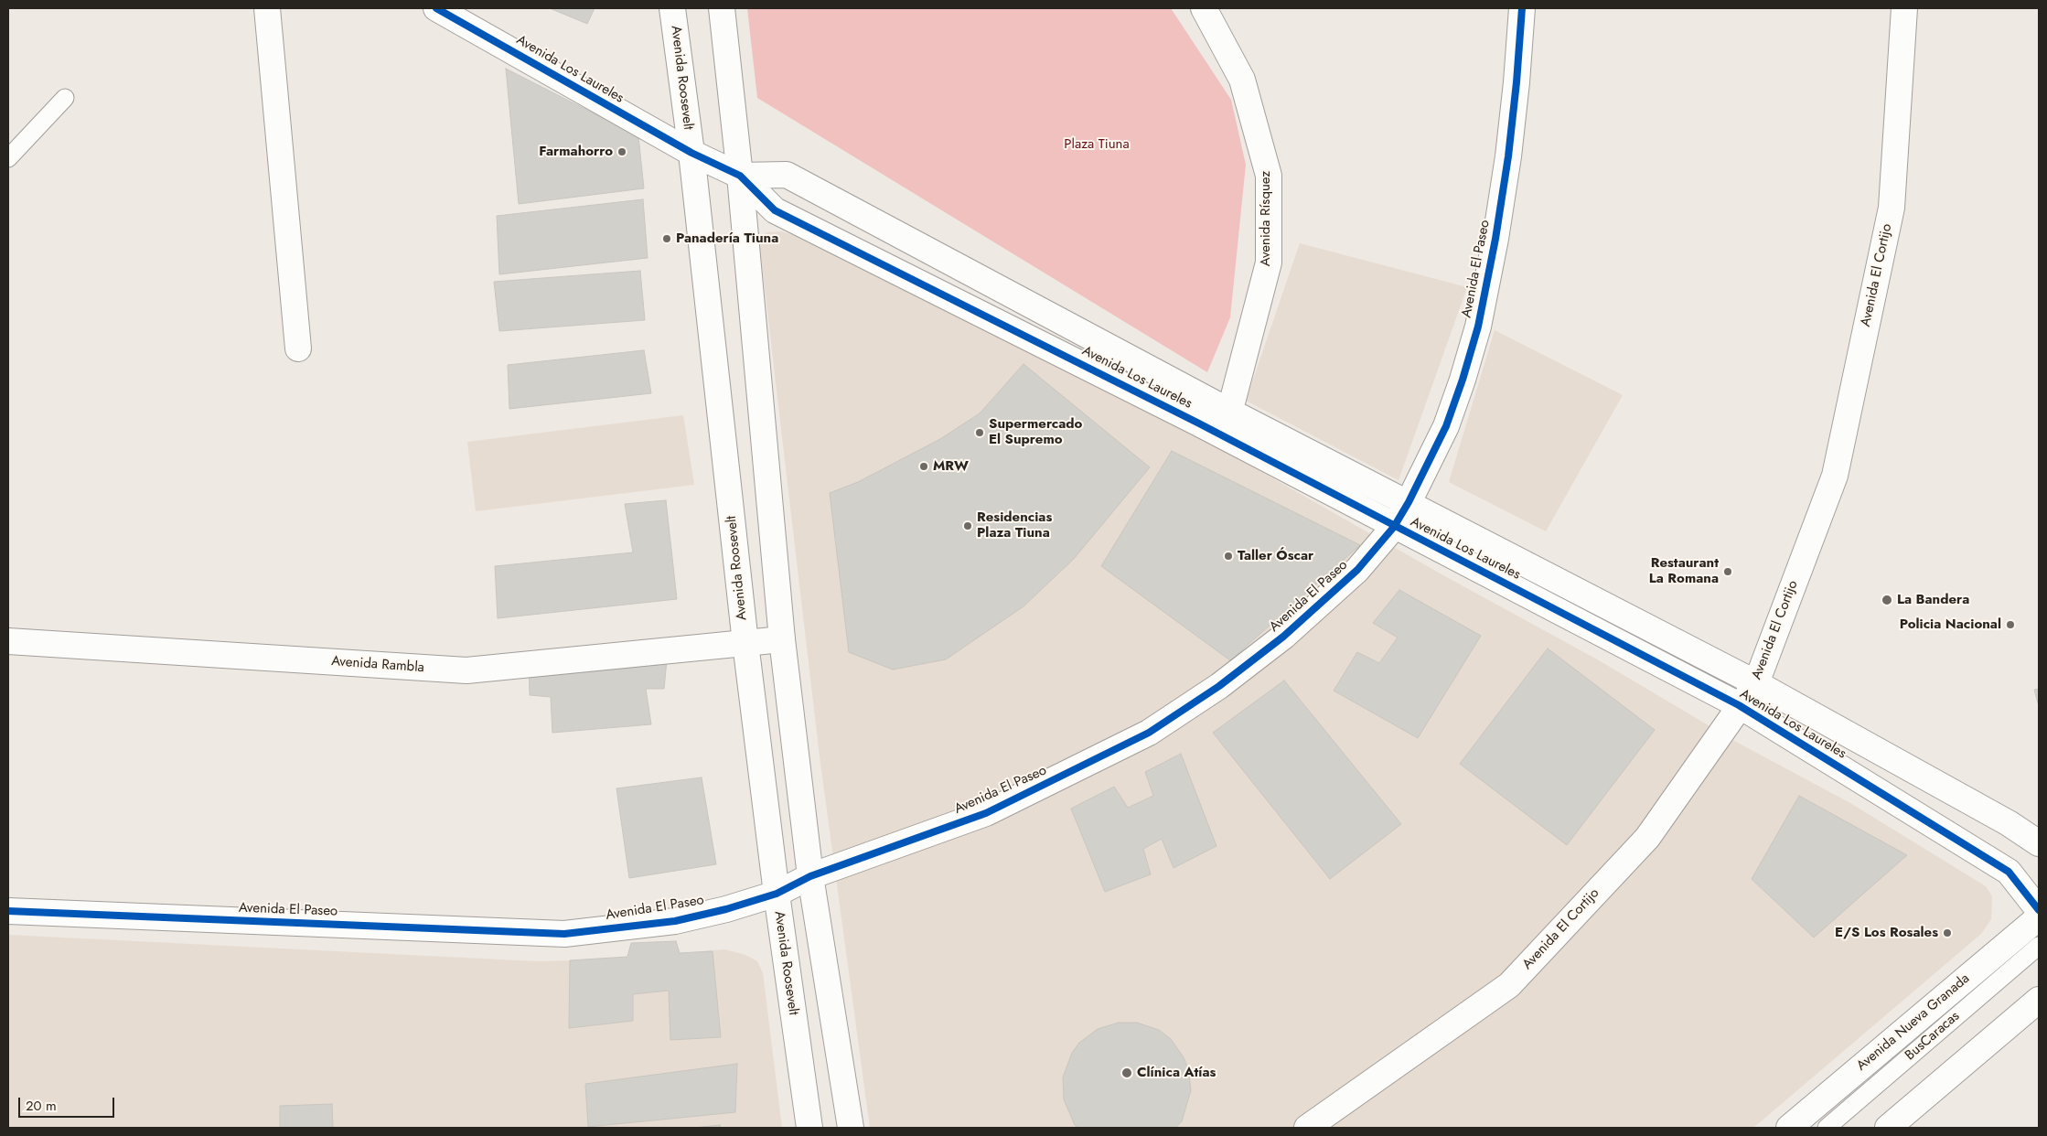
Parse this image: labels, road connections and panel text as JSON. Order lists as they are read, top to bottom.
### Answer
{
  "streets": {
    "street": [
      "Avenida Los Laureles",
      "Avenida Roosevelt",
      "Avenida Rísquez",
      "Avenida El Paseo",
      "Avenida El Cortijo",
      "Avenida Rambla",
      "Avenida Nueva Granada"
    ],
    "lane": ["BusCaracas"]
  },
  "crossings": [
    ["Avenida Los Laureles", "Avenida Roosevelt"],
    ["Avenida Los Laureles", "Avenida Rísquez"],
    ["Avenida Los Laureles", "Avenida El Paseo"],
    ["Avenida Los Laureles", "Avenida El Cortijo"],
    ["Avenida Roosevelt", "Avenida El Paseo"],
    ["Avenida Roosevelt", "Avenida Rambla"]
  ],
  "parks": ["Plaza Tiuna"],
  "places": [
    "Farmahorro",
    "Panadería Tiuna",
    "Supermercado El Supremo",
    "MRW",
    "Residencias Plaza Tiuna",
    "Taller Óscar",
    "Restaurant La Romana",
    "La Bandera",
    "Policia Nacional",
    "E/S Los Rosales",
    "Clínica Atías"
  ],
  "scale_bar": "20 m"
}
